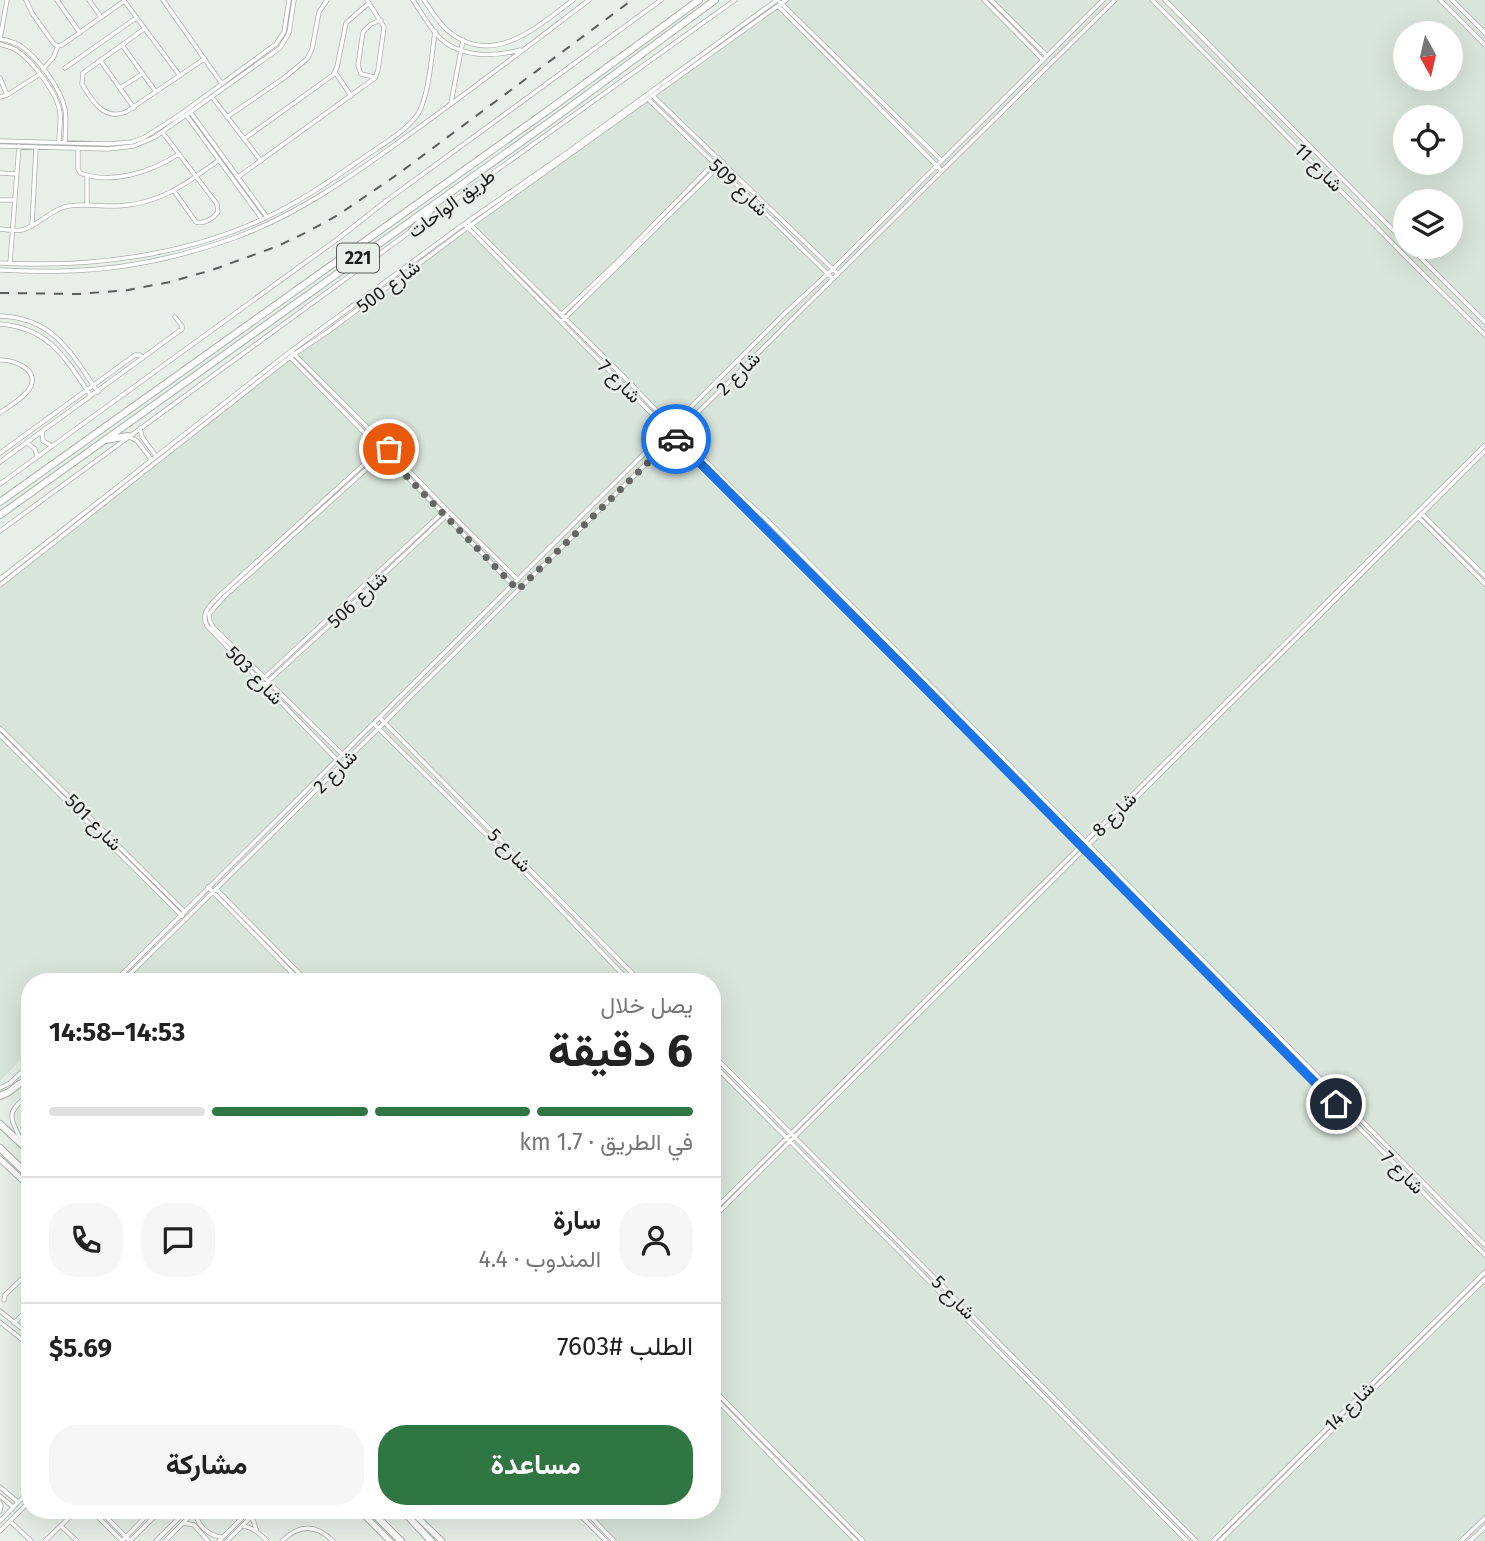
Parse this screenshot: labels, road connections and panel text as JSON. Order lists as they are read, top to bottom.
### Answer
{
  "streets": {
    "highway": ["طريق الواحات", "221"],
    "street": [
      "شارع 11",
      "شارع 509",
      "شارع 500",
      "شارع 2",
      "شارع 7",
      "شارع 506",
      "شارع 503",
      "شارع 8",
      "شارع 501",
      "شارع 5",
      "شارع 14"
    ]
  },
  "crossings": [
    ["شارع 509", "شارع 500"],
    ["شارع 509", "شارع 2"],
    ["شارع 500", "شارع 7"],
    ["شارع 2", "شارع 7"],
    ["شارع 2", "شارع 503"],
    ["شارع 2", "شارع 501"],
    ["شارع 2", "شارع 5"],
    ["شارع 7", "شارع 8"],
    ["شارع 506", "شارع 503"],
    ["شارع 8", "شارع 5"]
  ],
  "north": "bottom",
  "page": {
    "heading": ["6 دقيقة", "يصل خلال", "14:53–14:58"],
    "panel": [
      "سارة",
      "المندوب · 4.4",
      "الطلب #7603",
      "$5.69"
    ],
    "bar": "في الطريق · 1.7 km",
    "buttons": ["مساعدة", "مشاركة"]
  }
}
